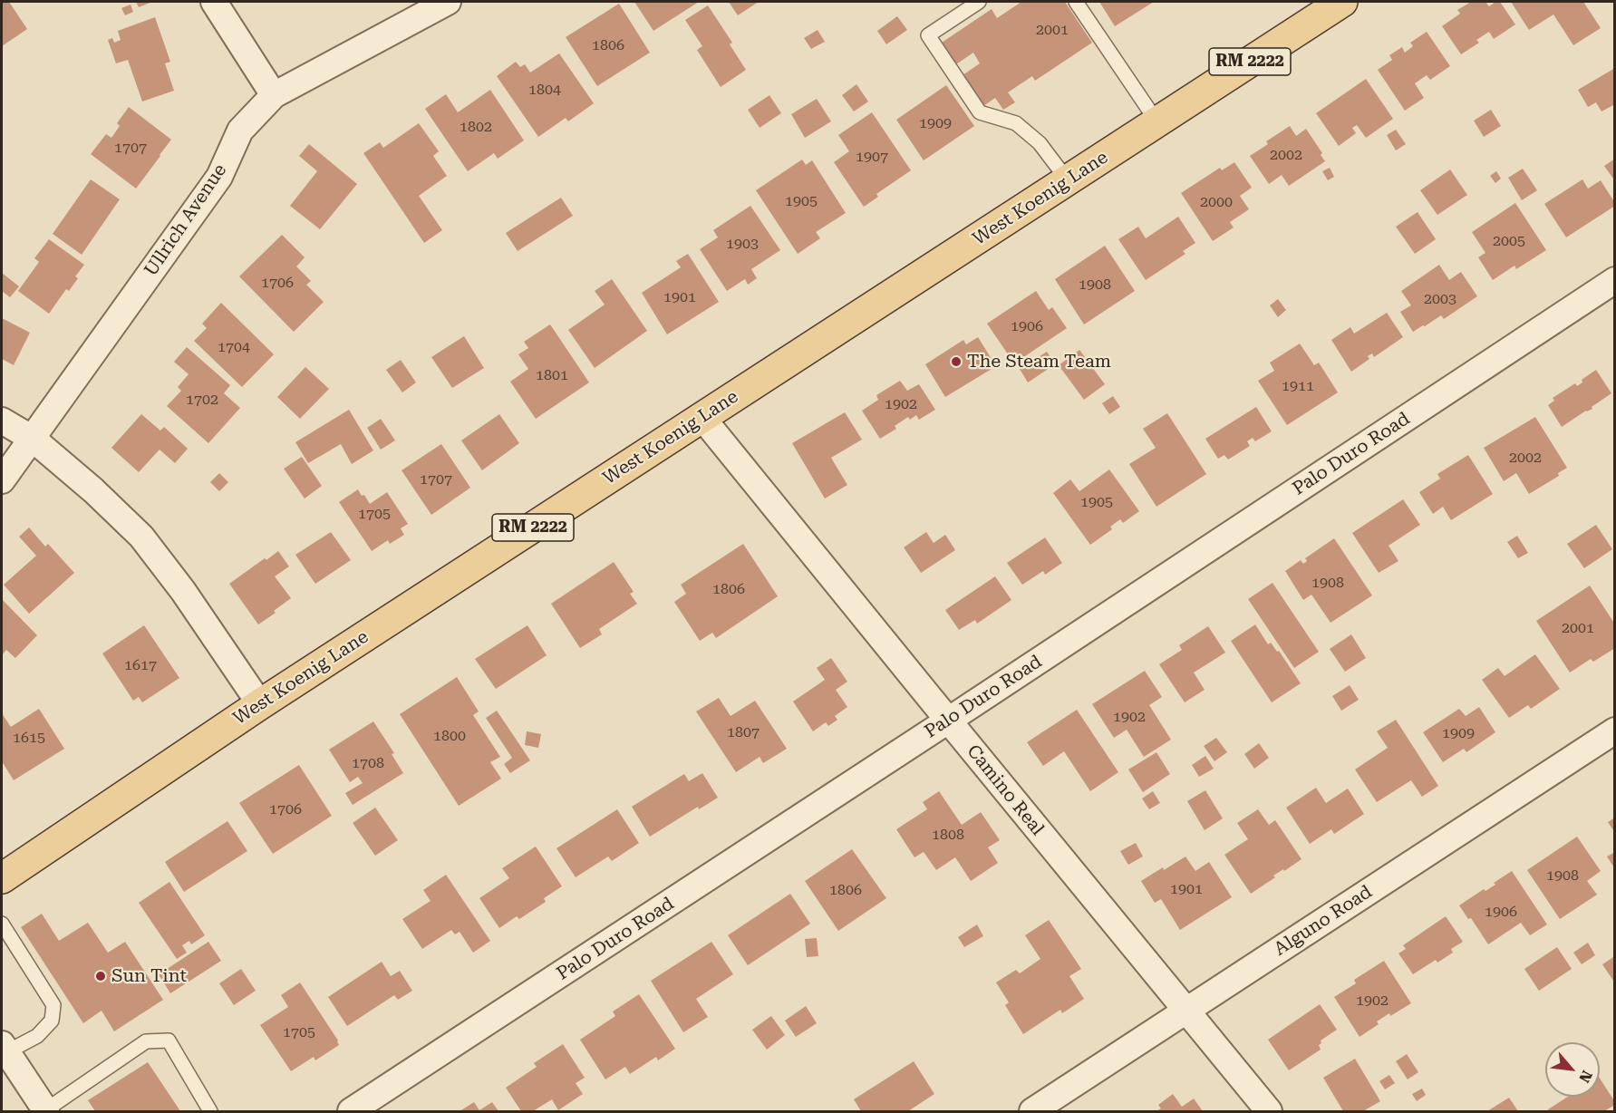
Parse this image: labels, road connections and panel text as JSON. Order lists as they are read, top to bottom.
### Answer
{
  "streets": {
    "main road": ["RM 2222", "West Koenig Lane"],
    "street": [
      "Ullrich Avenue",
      "Palo Duro Road",
      "Camino Real",
      "Alguno Road"
    ]
  },
  "crossings": [
    ["West Koenig Lane", "Camino Real"],
    ["Palo Duro Road", "Camino Real"],
    ["Camino Real", "Alguno Road"]
  ],
  "places": ["The Steam Team", "Sun Tint"],
  "house_numbers": [
    "2001",
    "1806",
    "1804",
    "1909",
    "1802",
    "1707",
    "2002",
    "1907",
    "1905",
    "2000",
    "2005",
    "1903",
    "1706",
    "1908",
    "1901",
    "2003",
    "1906",
    "1704",
    "1801",
    "1911",
    "1702",
    "1902",
    "2002",
    "1707",
    "1905",
    "1705",
    "1908",
    "1806",
    "2001",
    "1617",
    "1902",
    "1807",
    "1909",
    "1800",
    "1615",
    "1708",
    "1706",
    "1808",
    "1908",
    "1901",
    "1806",
    "1906",
    "1902",
    "1705"
  ],
  "north": "bottom right"
}
